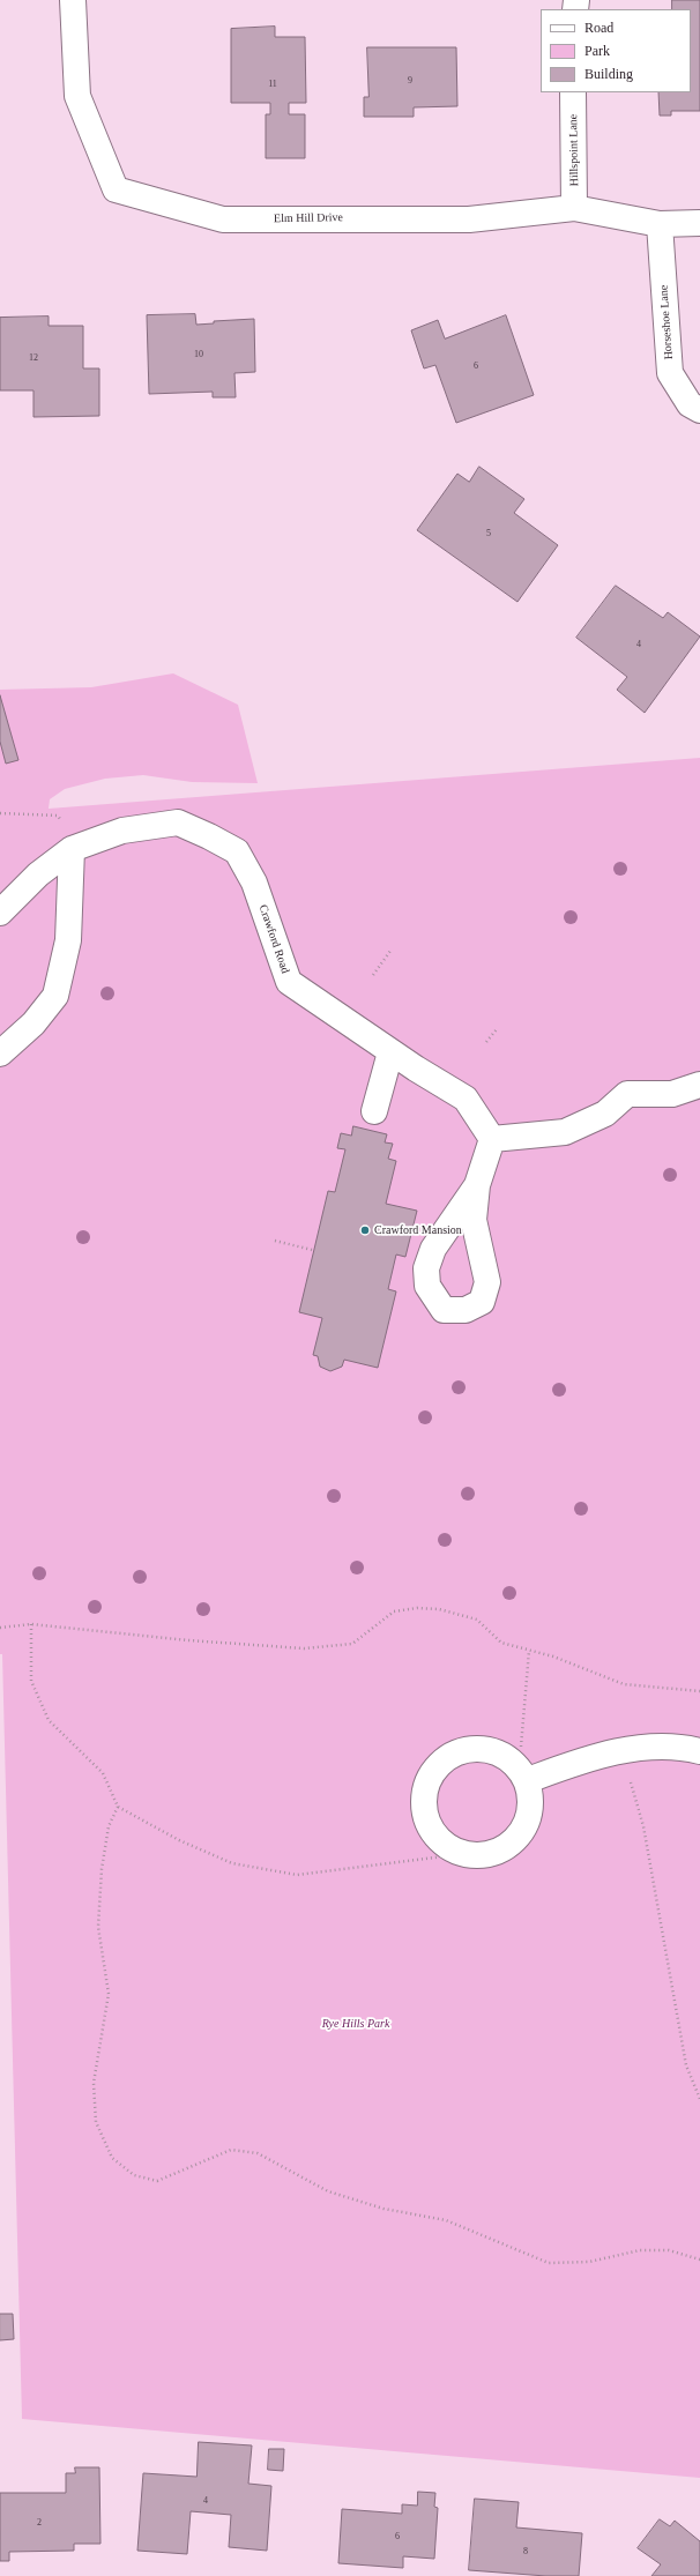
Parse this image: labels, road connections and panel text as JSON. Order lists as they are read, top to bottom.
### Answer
{
  "streets": {
    "street": [
      "Hillspoint Lane",
      "Elm Hill Drive",
      "Horseshoe Lane",
      "Crawford Road"
    ]
  },
  "crossings": [
    ["Hillspoint Lane", "Elm Hill Drive"],
    ["Elm Hill Drive", "Horseshoe Lane"]
  ],
  "parks": ["Rye Hills Park"],
  "places": ["Crawford Mansion"],
  "house_numbers": [
    "9",
    "11",
    "10",
    "12",
    "6",
    "5",
    "4",
    "4",
    "2",
    "6",
    "8"
  ],
  "legend": ["Road", "Park", "Building"]
}
